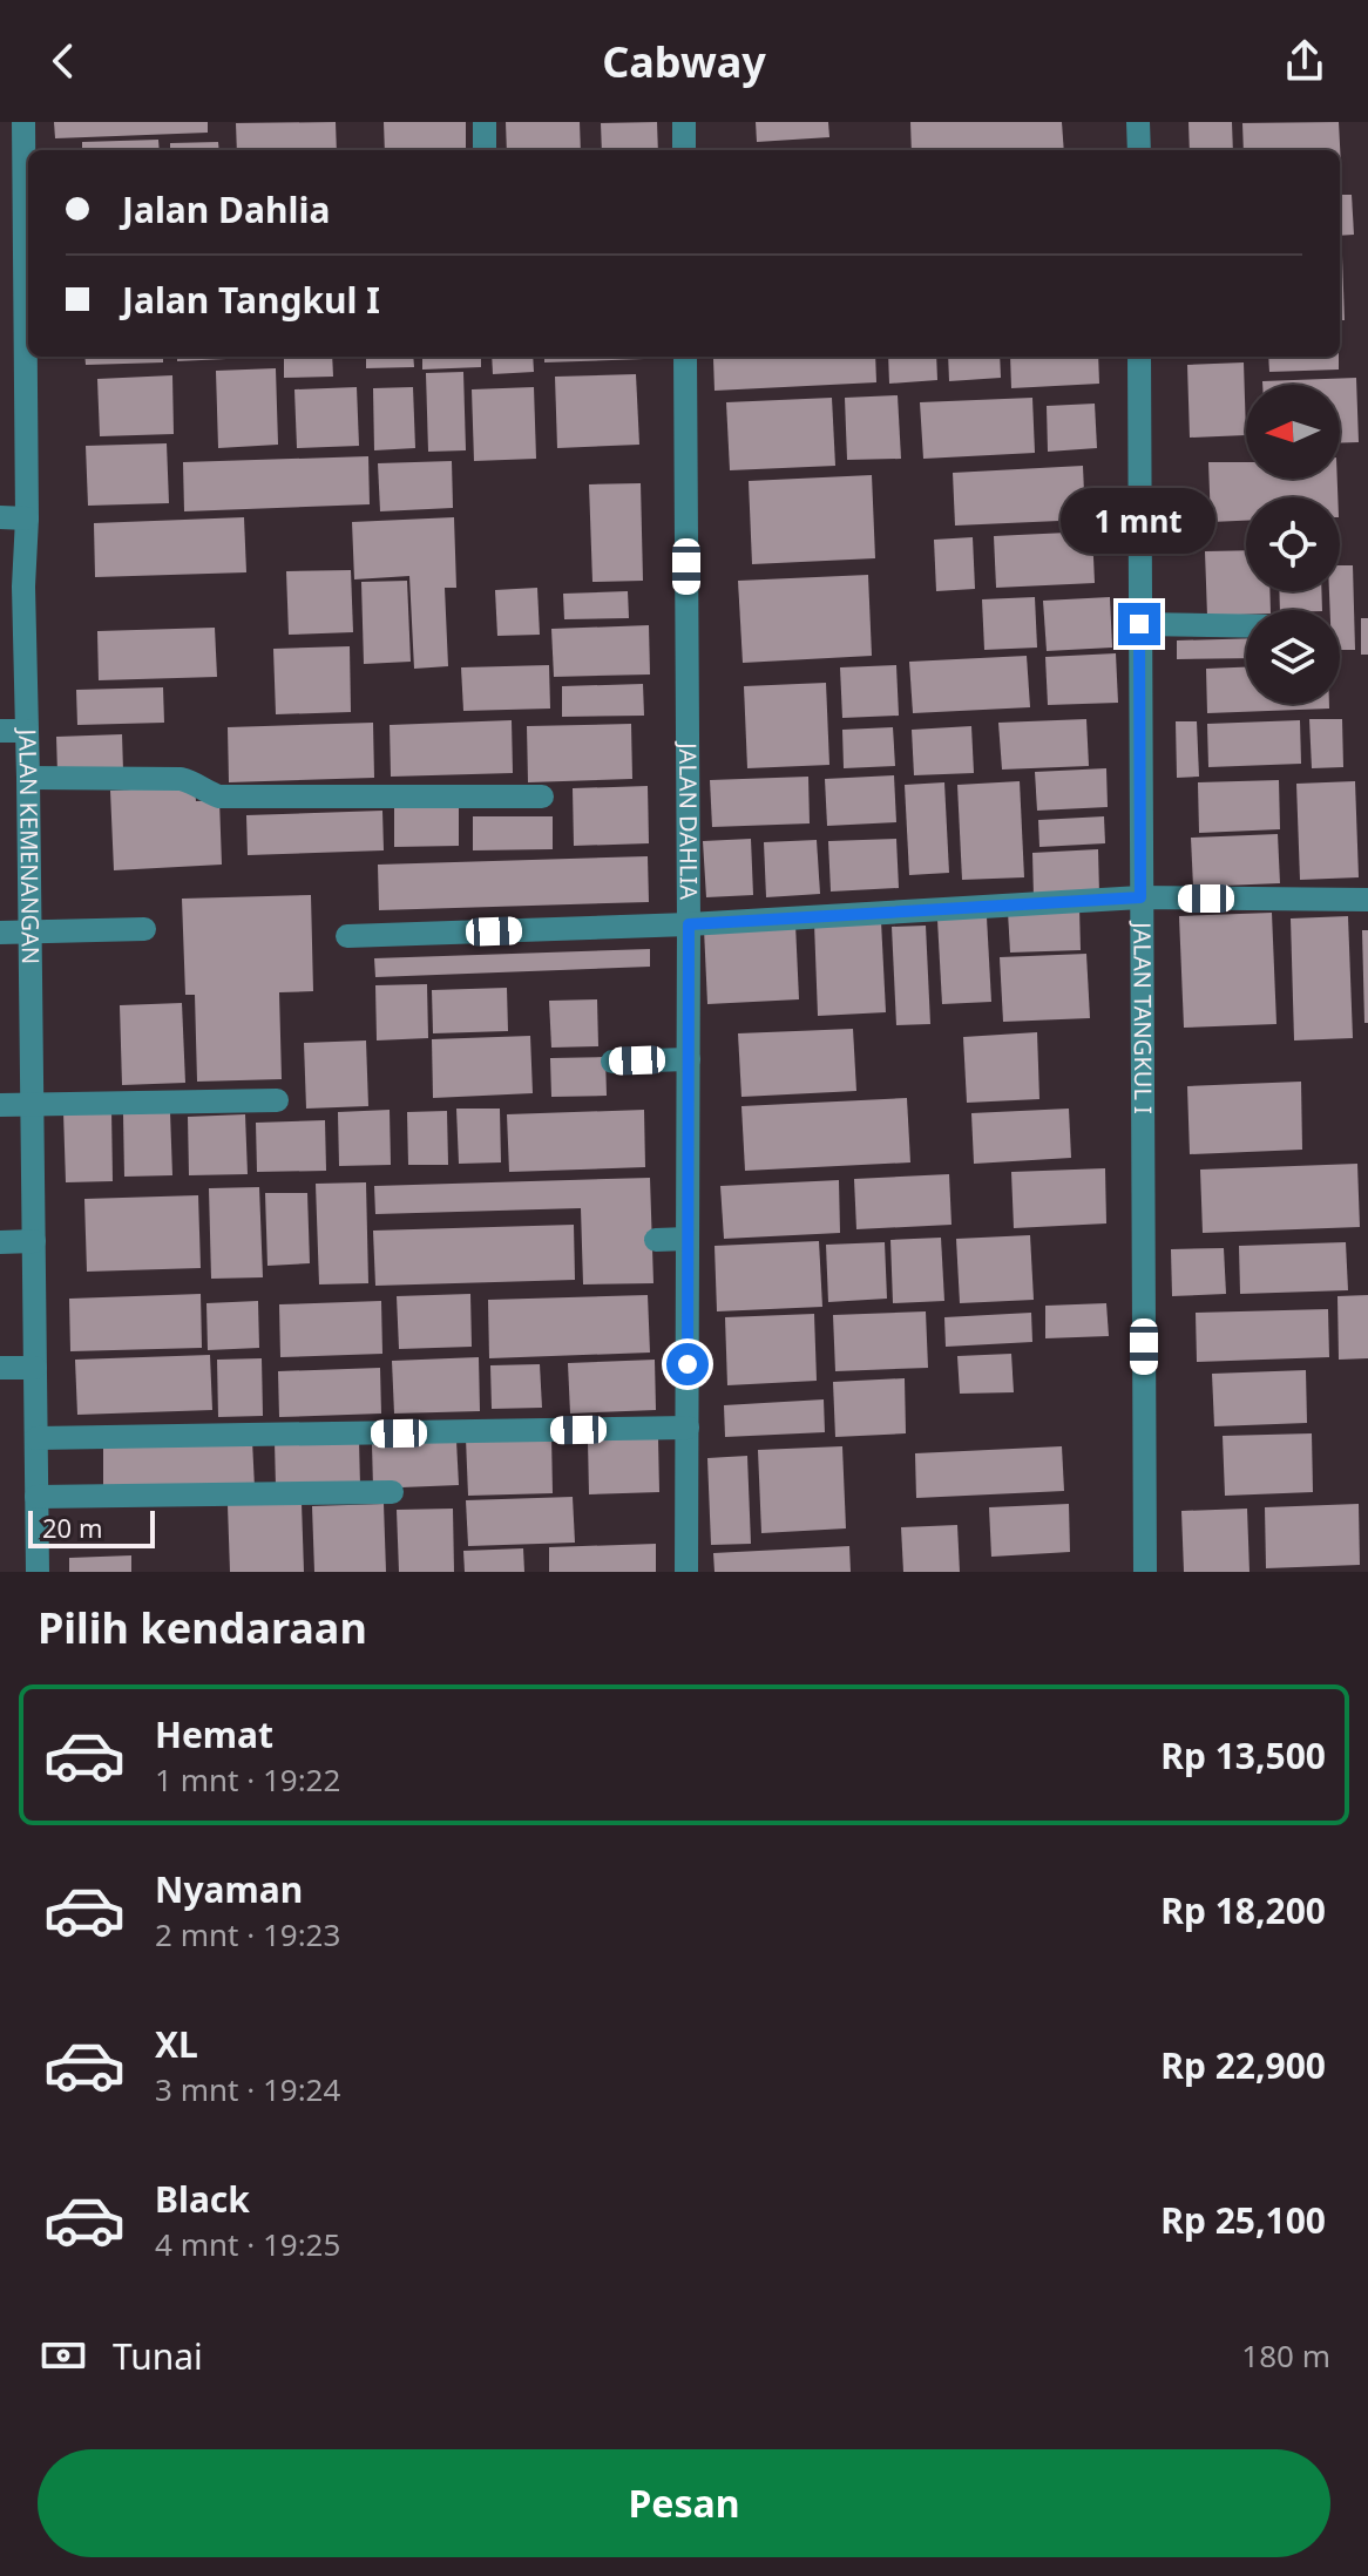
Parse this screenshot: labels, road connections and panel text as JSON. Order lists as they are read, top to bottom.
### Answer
{
  "streets": {
    "street": ["JALAN DAHLIA", "JALAN KEMENANGAN", "JALAN TANGKUL I"]
  },
  "scale_bar": "20 m",
  "north": "left",
  "page": {
    "header": "Cabway",
    "banner": ["Jalan Dahlia", "Jalan Tangkul I"],
    "bubble": "1 mnt",
    "scale": "20 m",
    "heading": "Pilih kendaraan",
    "list": [
      {
        "name": "Hemat",
        "note": "1 mnt · 19:22",
        "value": "Rp 13,500"
      },
      {
        "name": "Nyaman",
        "note": "2 mnt · 19:23",
        "value": "Rp 18,200"
      },
      {
        "name": "XL",
        "note": "3 mnt · 19:24",
        "value": "Rp 22,900"
      },
      {
        "name": "Black",
        "note": "4 mnt · 19:25",
        "value": "Rp 25,100"
      }
    ],
    "pay": ["Tunai", "180 m"],
    "buttons": "Pesan"
  }
}
